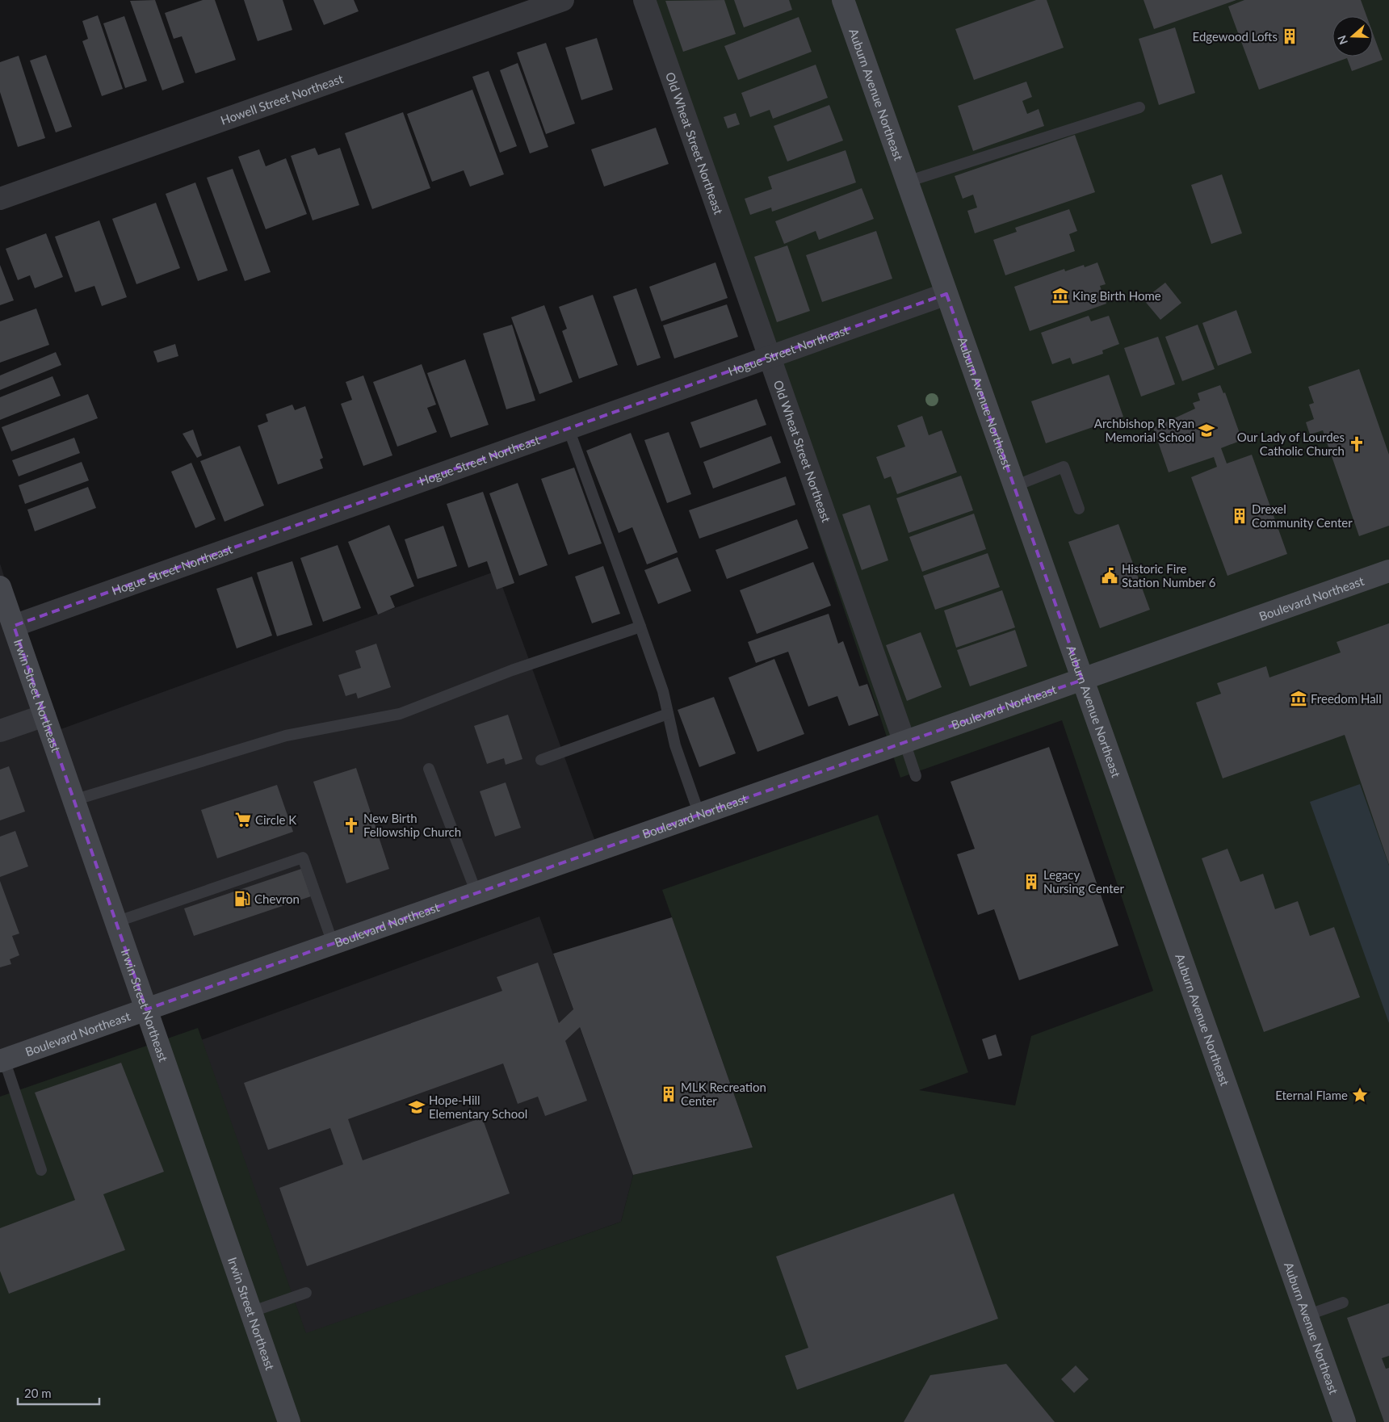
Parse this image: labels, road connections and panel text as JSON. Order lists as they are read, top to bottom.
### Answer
{
  "streets": {
    "street": [
      "Auburn Avenue Northeast",
      "Howell Street Northeast",
      "Old Wheat Street Northeast",
      "Hogue Street Northeast",
      "Boulevard Northeast",
      "Irwin Street Northeast"
    ]
  },
  "crossings": [
    ["Auburn Avenue Northeast", "Hogue Street Northeast"],
    ["Auburn Avenue Northeast", "Boulevard Northeast"],
    ["Old Wheat Street Northeast", "Hogue Street Northeast"],
    ["Old Wheat Street Northeast", "Boulevard Northeast"],
    ["Hogue Street Northeast", "Irwin Street Northeast"],
    ["Boulevard Northeast", "Irwin Street Northeast"]
  ],
  "places": {
    "building": [
      "Edgewood Lofts",
      "Drexel Community Center",
      "Legacy Nursing Center",
      "MLK Recreation Center"
    ],
    "museum": ["King Birth Home", "Freedom Hall"],
    "school or university": ["Archbishop R Ryan Memorial School", "Hope-Hill Elementary School"],
    "church": ["Our Lady of Lourdes Catholic Church", "New Birth Fellowship Church"],
    "public building": ["Historic Fire Station Number 6"],
    "supermarket": ["Circle K"],
    "fuel station": ["Chevron"],
    "place": ["Eternal Flame"]
  },
  "scale_bar": "20 m",
  "north": "left"
}
